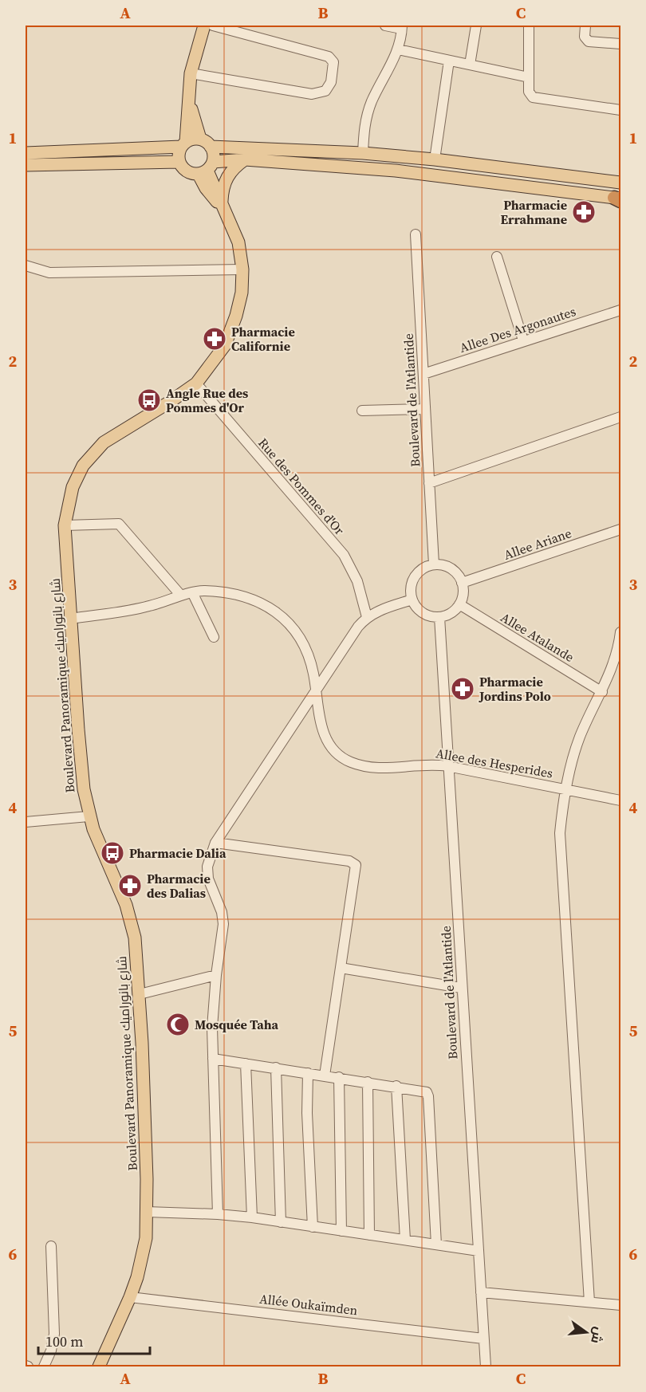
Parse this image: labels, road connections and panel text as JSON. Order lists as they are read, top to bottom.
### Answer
{
  "streets": {
    "main road": ["Boulevard Panoramique شارع بانوراميك"],
    "street": [
      "Allee Des Argonautes",
      "Boulevard de l'Atlantide",
      "Rue des Pommes d'Or",
      "Allee Ariane",
      "Allee Atalande",
      "Allee des Hesperides",
      "Allée Oukaïmden"
    ]
  },
  "crossings": [
    ["Allee Des Argonautes", "Boulevard de l'Atlantide"],
    ["Boulevard de l'Atlantide", "Allee Ariane"],
    ["Boulevard de l'Atlantide", "Allee Atalande"],
    ["Boulevard de l'Atlantide", "Allee des Hesperides"],
    ["Boulevard de l'Atlantide", "Allée Oukaïmden"],
    ["Rue des Pommes d'Or", "Boulevard Panoramique شارع بانوراميك"],
    ["Allee Ariane", "Allee Atalande"],
    ["Boulevard Panoramique شارع بانوراميك", "Allee des Hesperides"],
    ["Boulevard Panoramique شارع بانوراميك", "Allée Oukaïmden"]
  ],
  "places": {
    "pharmacy": [
      "Pharmacie Errahmane",
      "Pharmacie Californie",
      "Pharmacie Jordins Polo",
      "Pharmacie des Dalias"
    ],
    "bus stop": ["Angle Rue des Pommes d'Or", "Pharmacie Dalia"],
    "mosque": ["Mosquée Taha"]
  },
  "scale_bar": "100 m",
  "north": "right",
  "grid": {
    "columns": ["A", "B", "C"],
    "rows": [
      "1",
      "2",
      "3",
      "4",
      "5",
      "6"
    ]
  }
}
